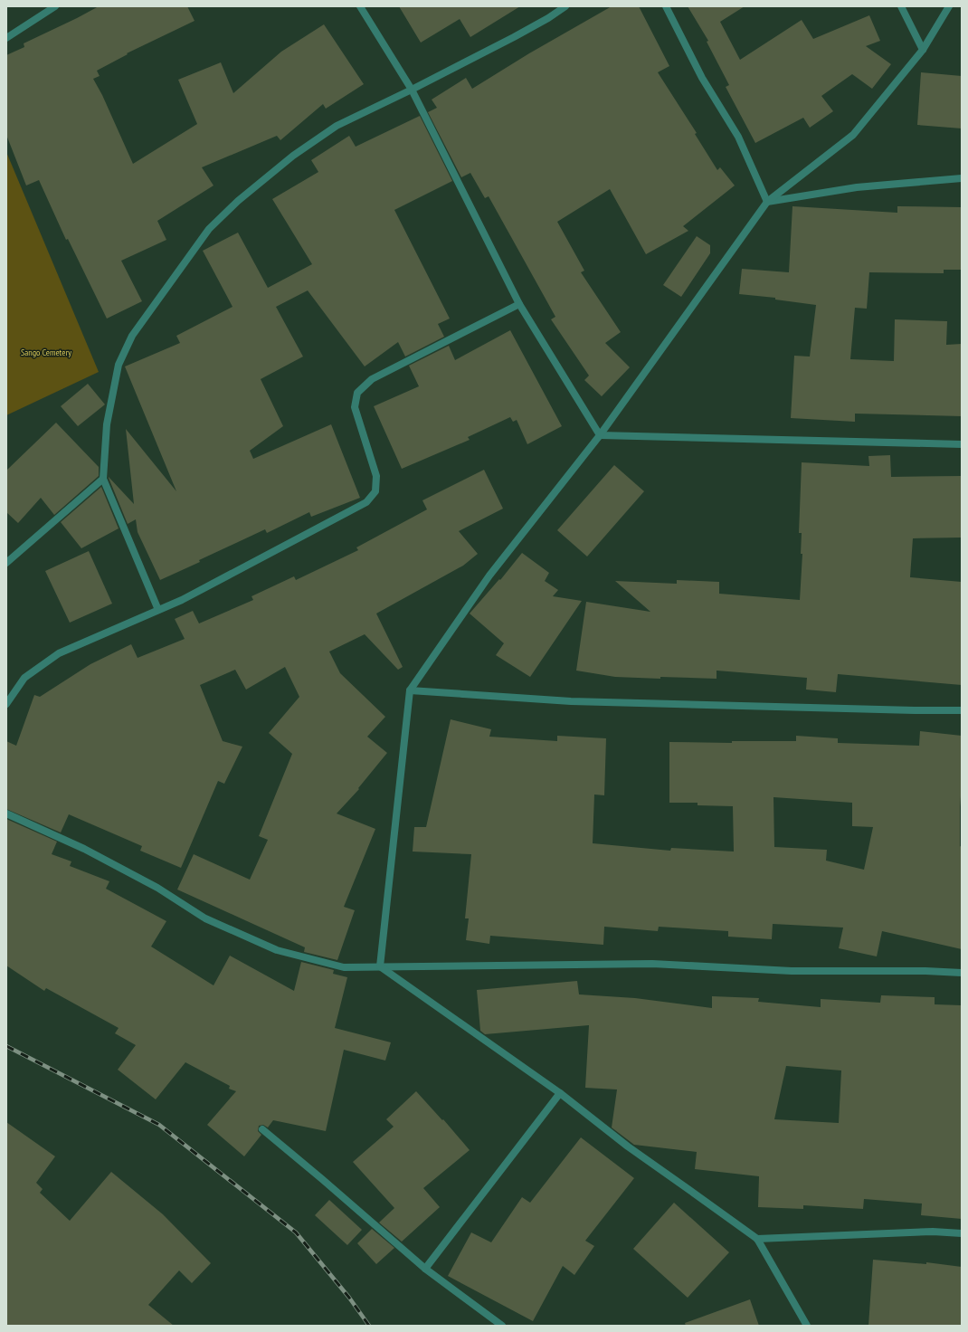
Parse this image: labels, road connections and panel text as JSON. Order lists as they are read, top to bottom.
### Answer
{
  "parks": ["Sango Cemetery"]
}
